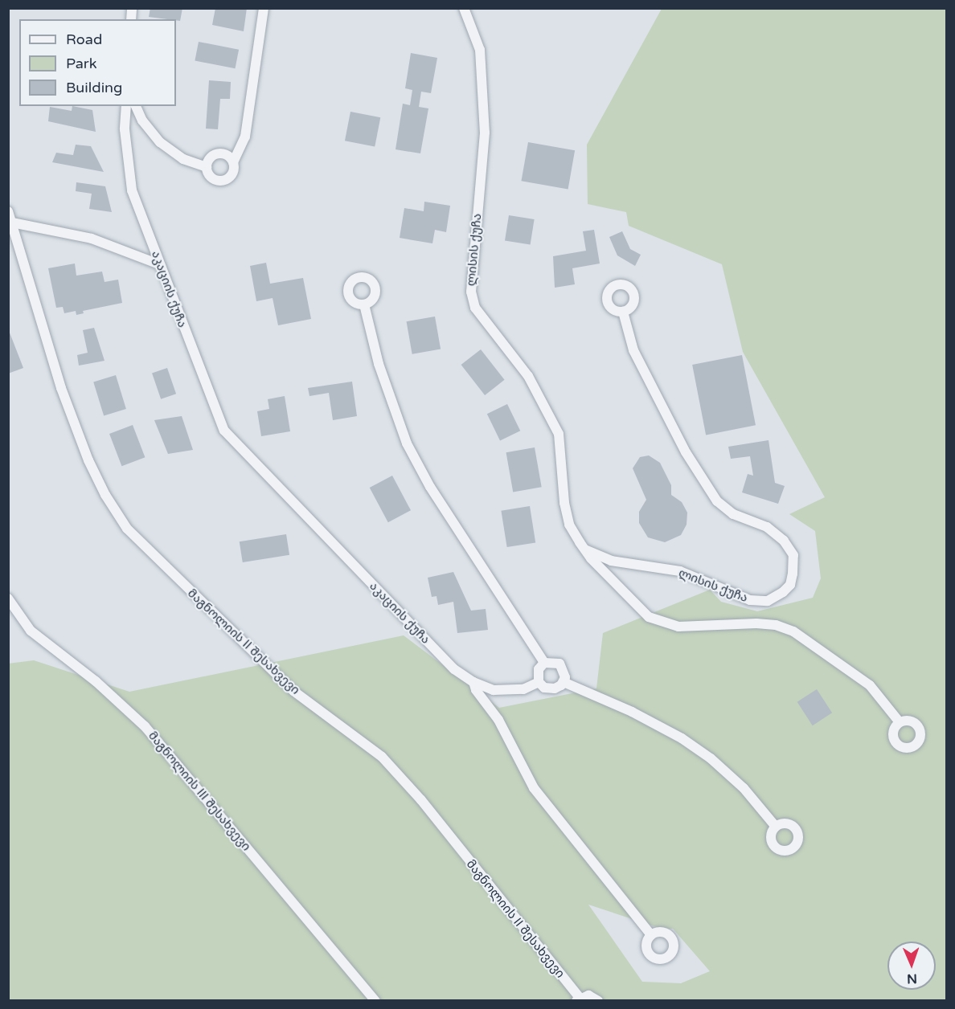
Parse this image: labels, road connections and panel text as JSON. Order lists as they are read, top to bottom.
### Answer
{
  "streets": {
    "street": [
      "ლისის ქუჩა",
      "აკაციის ქუჩა",
      "მაგნოლიის II შესახვევი",
      "მაგნოლიის III შესახვევი"
    ]
  },
  "legend": ["Road", "Park", "Building"],
  "north": "bottom"
}
